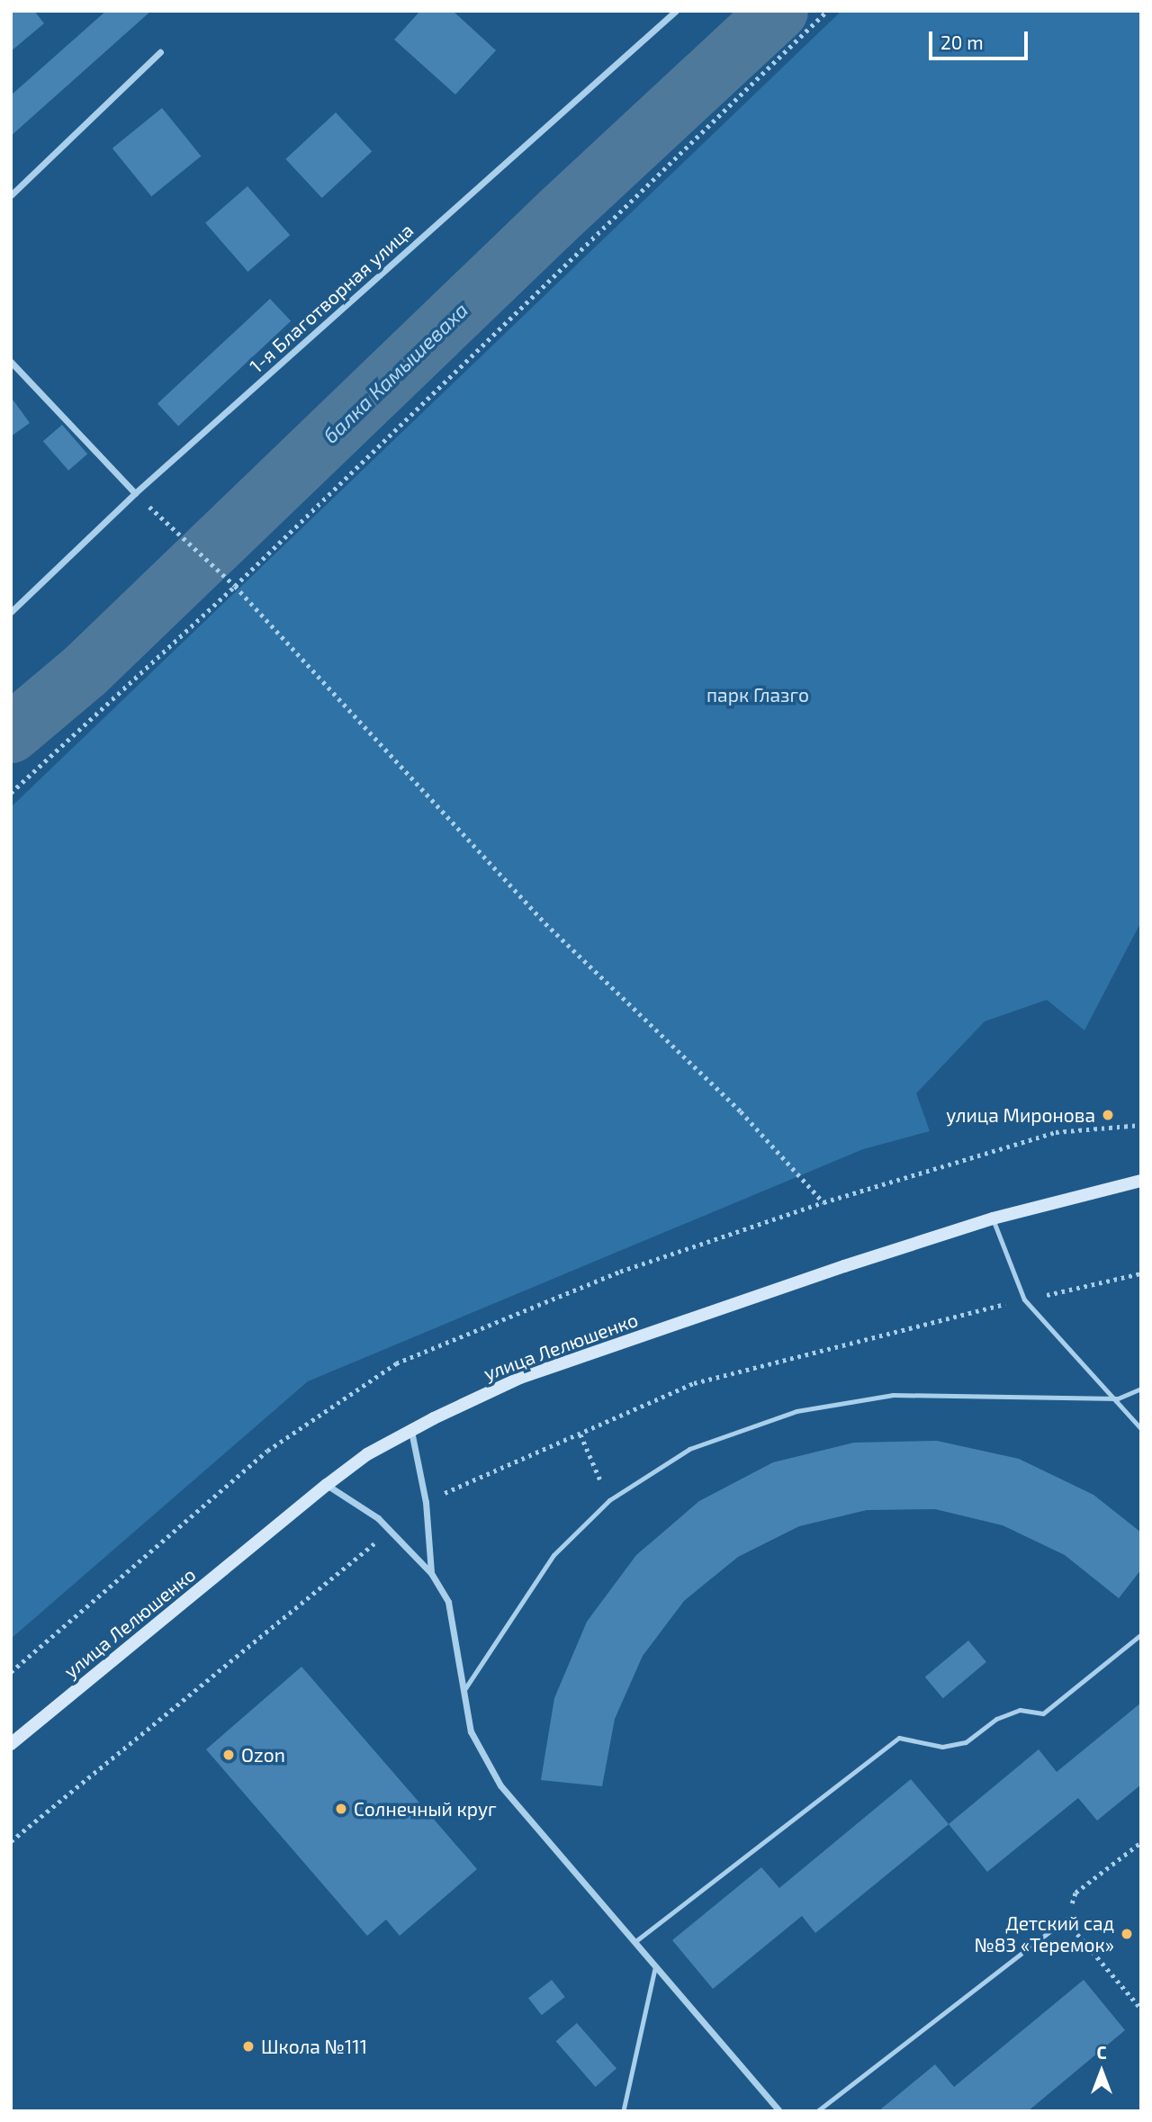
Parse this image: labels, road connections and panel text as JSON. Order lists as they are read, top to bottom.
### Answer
{
  "streets": {
    "street": ["1-я Благотворная улица", "улица Лелюшенко"]
  },
  "water": ["балка Камышеваха"],
  "parks": ["парк Глазго"],
  "places": [
    "улица Миронова",
    "Ozon",
    "Солнечный круг",
    "Детский сад №83 «Теремок»",
    "Школа №111"
  ],
  "scale_bar": "20 m",
  "north": "top"
}
